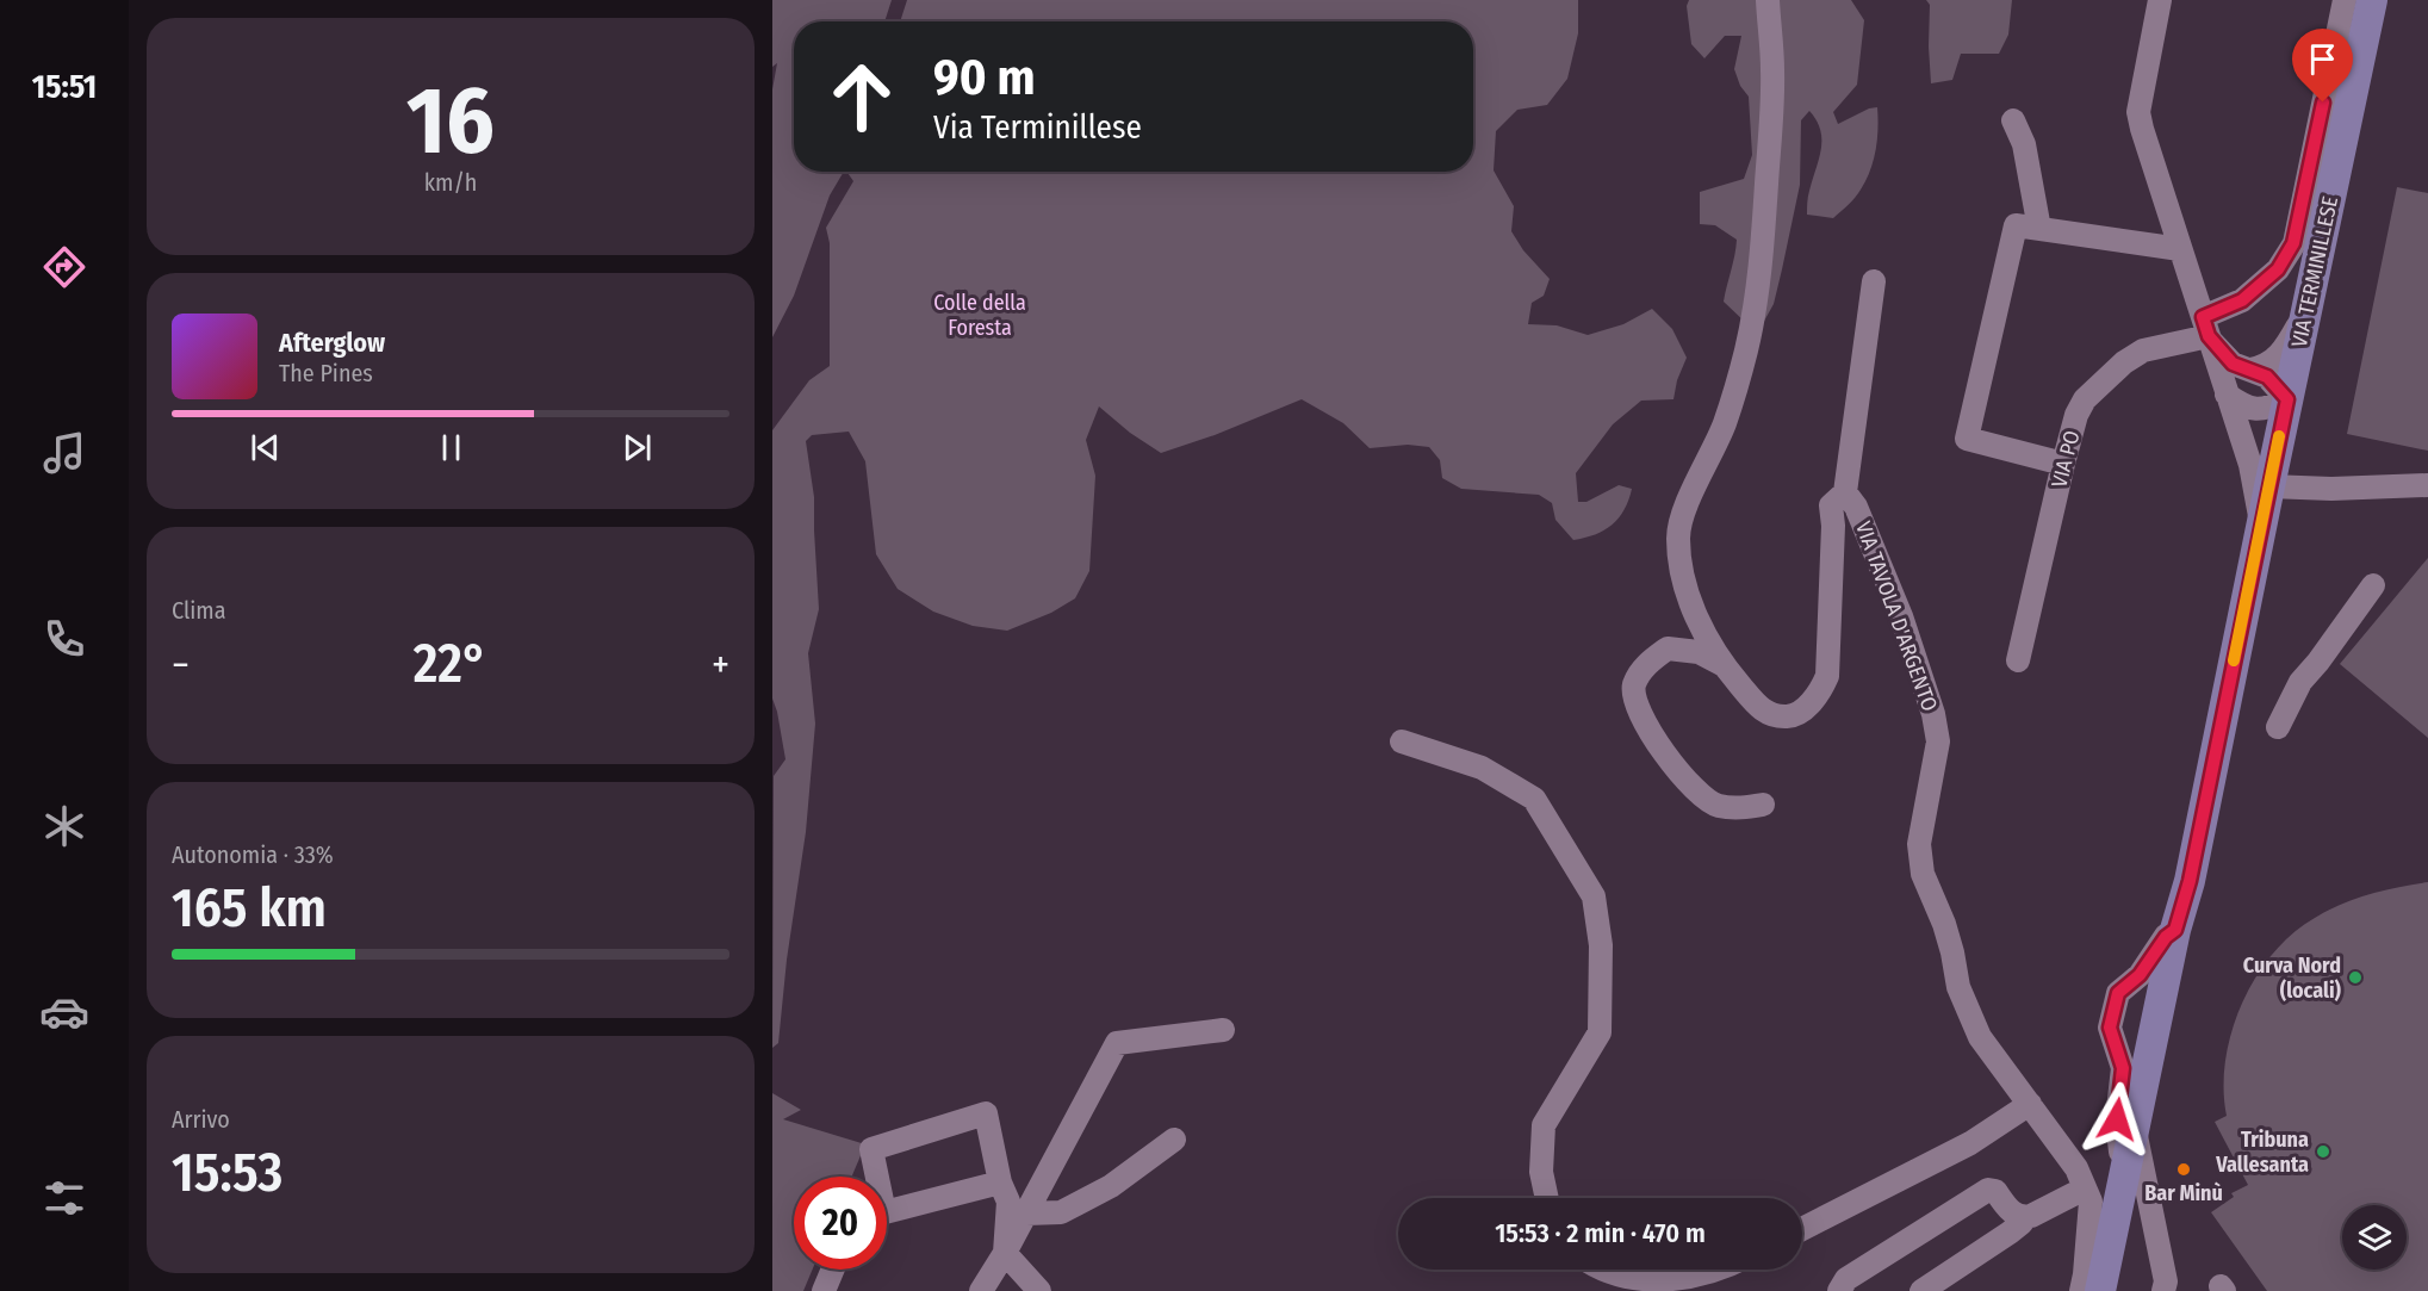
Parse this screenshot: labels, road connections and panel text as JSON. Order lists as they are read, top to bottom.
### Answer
{
  "streets": {
    "main road": ["VIA TERMINILLESE"],
    "street": ["VIA PO", "VIA TAVOLA D'ARGENTO"]
  },
  "parks": ["Colle della Foresta"],
  "places": ["Curva Nord (locali)", "Tribuna Vallesanta", "Bar Minù"],
  "page": {
    "tabs": "15:51",
    "tile": [
      ["16", "km/h"],
      "Clima",
      ["Autonomia · 33%", "165 km"],
      ["Arrivo", "15:53"]
    ],
    "turn": ["90 m", "Via Terminillese"],
    "song": ["Afterglow", "The Pines"],
    "heat": ["−", "22°", "+"],
    "limit": "20",
    "trip": "15:53 · 2 min · 470 m"
  }
}
